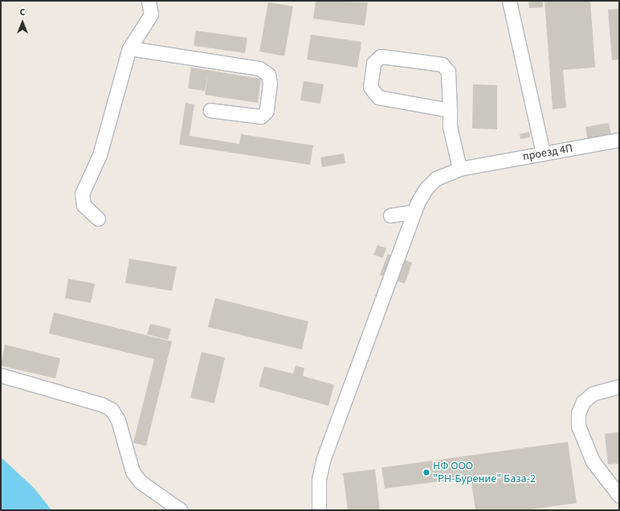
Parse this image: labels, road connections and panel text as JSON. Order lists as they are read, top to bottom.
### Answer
{
  "streets": {
    "street": ["проезд 4П"]
  },
  "places": ["НФ ООО \"РН-Бурение\" База-2"],
  "north": "top"
}
